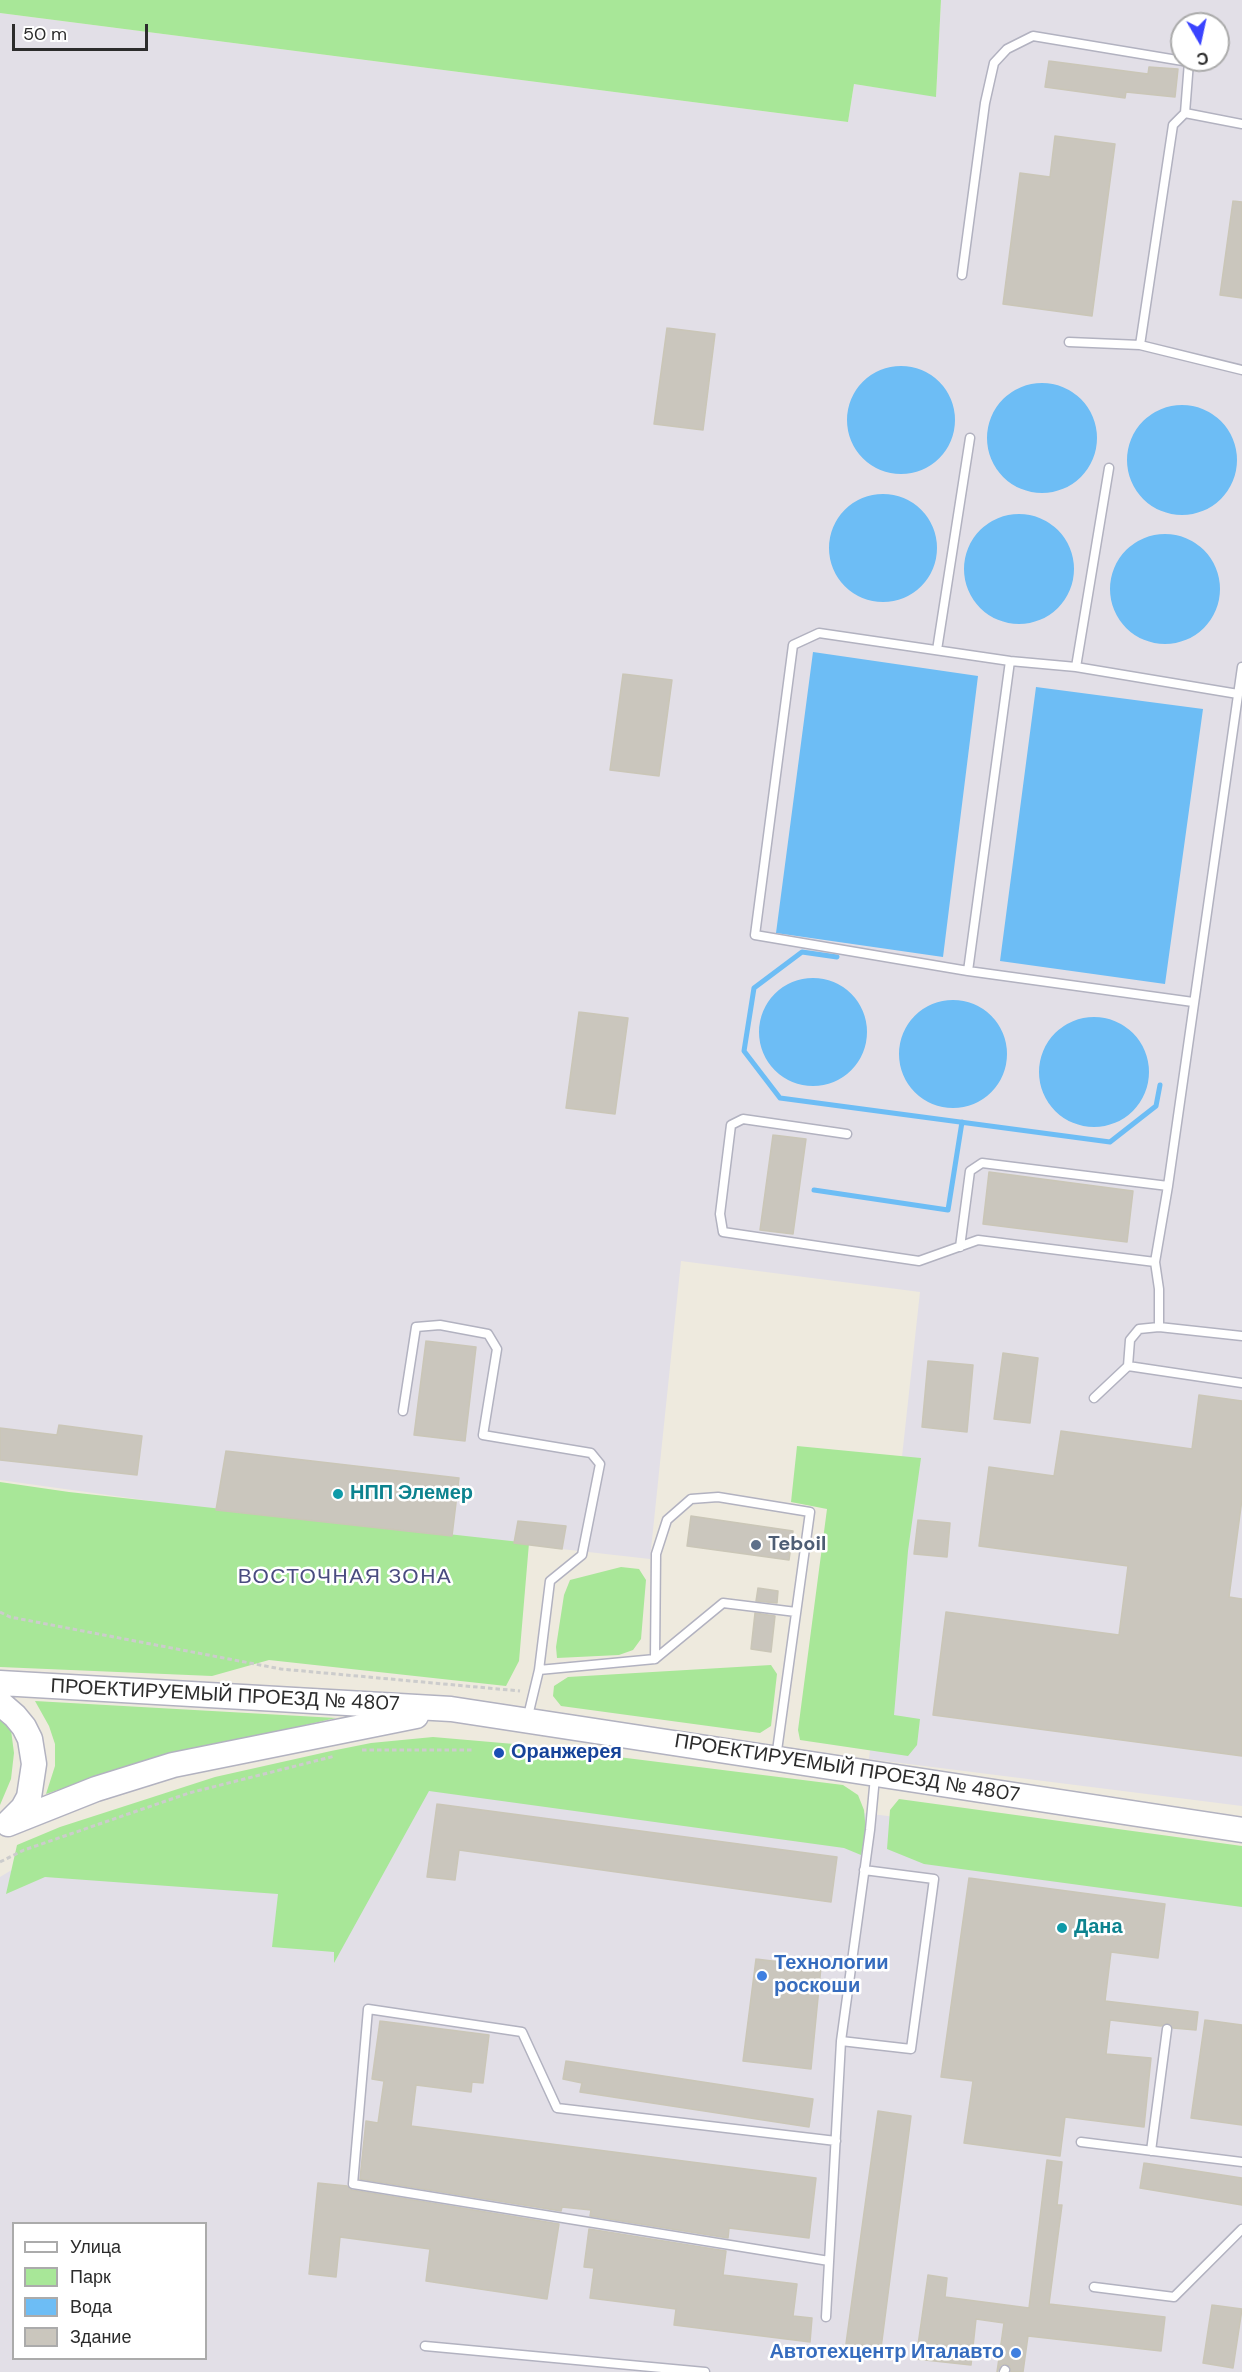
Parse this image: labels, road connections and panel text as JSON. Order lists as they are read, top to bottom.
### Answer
{
  "streets": {
    "main road": ["ПРОЕКТИРУЕМЫЙ ПРОЕЗД № 4807"]
  },
  "districts": ["ВОСТОЧНАЯ ЗОНА"],
  "places": [
    "НПП Элемер",
    "Teboil",
    "Оранжерея",
    "Дана",
    "Технологии роскоши",
    "Автотехцентр Италавто"
  ],
  "legend": [
    "Улица",
    "Парк",
    "Вода",
    "Здание"
  ],
  "scale_bar": "50 m",
  "north": "bottom"
}
